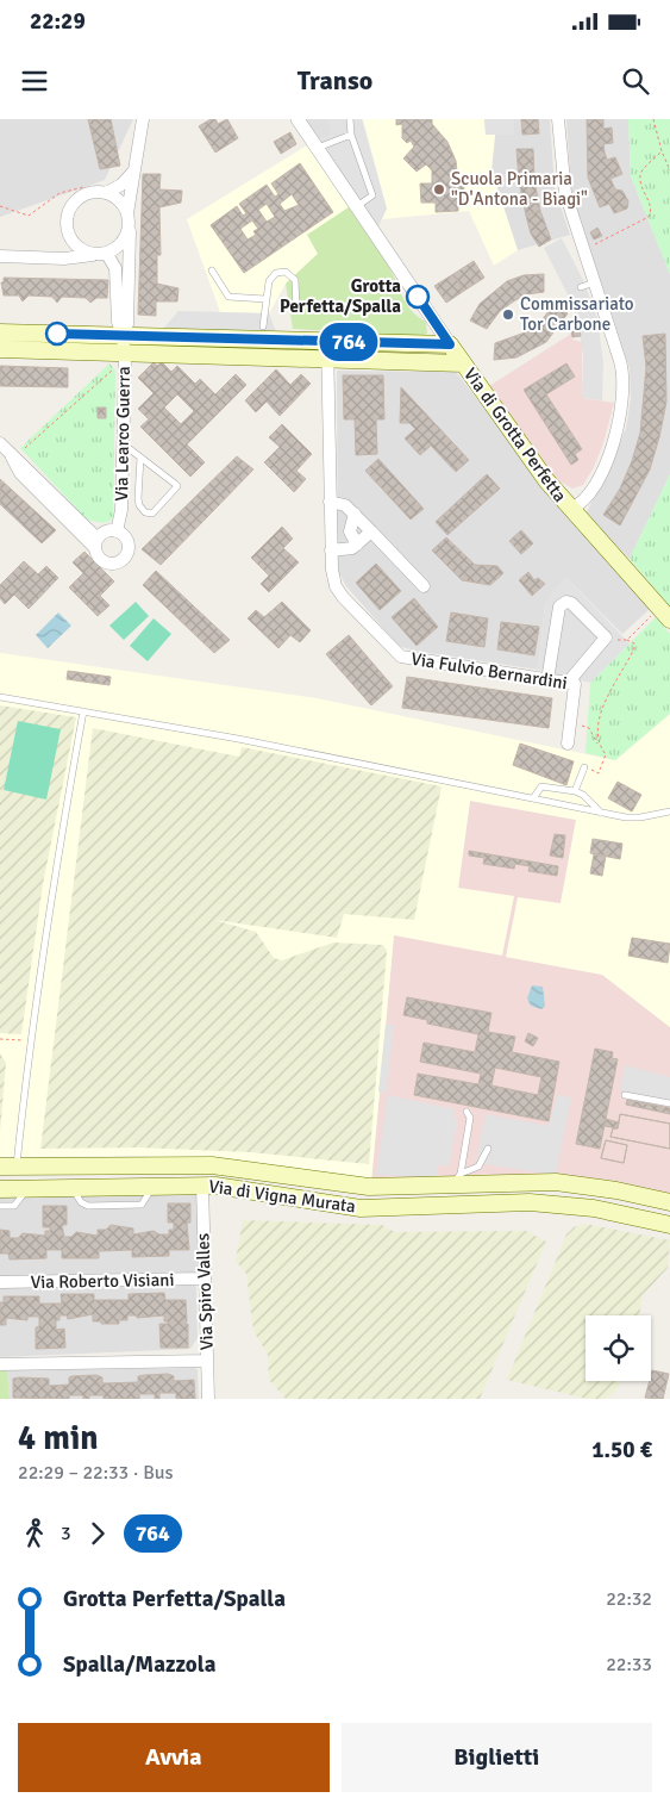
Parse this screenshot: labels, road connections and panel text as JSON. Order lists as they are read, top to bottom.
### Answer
{
  "streets": {
    "main road": ["Via di Grotta Perfetta", "Via di Vigna Murata"],
    "street": [
      "Via Learco Guerra",
      "Via Fulvio Bernardini",
      "Via Roberto Visiani",
      "Via Spiro Valles"
    ]
  },
  "crossings": [
    ["Via di Vigna Murata", "Via Spiro Valles"],
    ["Via Roberto Visiani", "Via Spiro Valles"]
  ],
  "places": ["Scuola Primaria \"D'Antona - Biagi\"", "Grotta Perfetta/Spalla", "Commissariato Tor Carbone"],
  "lines": ["bus line 764"],
  "page": {
    "status": "22:29",
    "header": "Transo",
    "on_map": "764",
    "heading": ["4 min", "22:29 – 22:33 · Bus", "1.50 €"],
    "legs": ["3", "764"],
    "list": [
      {
        "name": "Grotta Perfetta/Spalla",
        "value": "22:32"
      },
      {
        "name": "Spalla/Mazzola",
        "value": "22:33"
      }
    ],
    "buttons": ["Avvia", "Biglietti"]
  }
}
